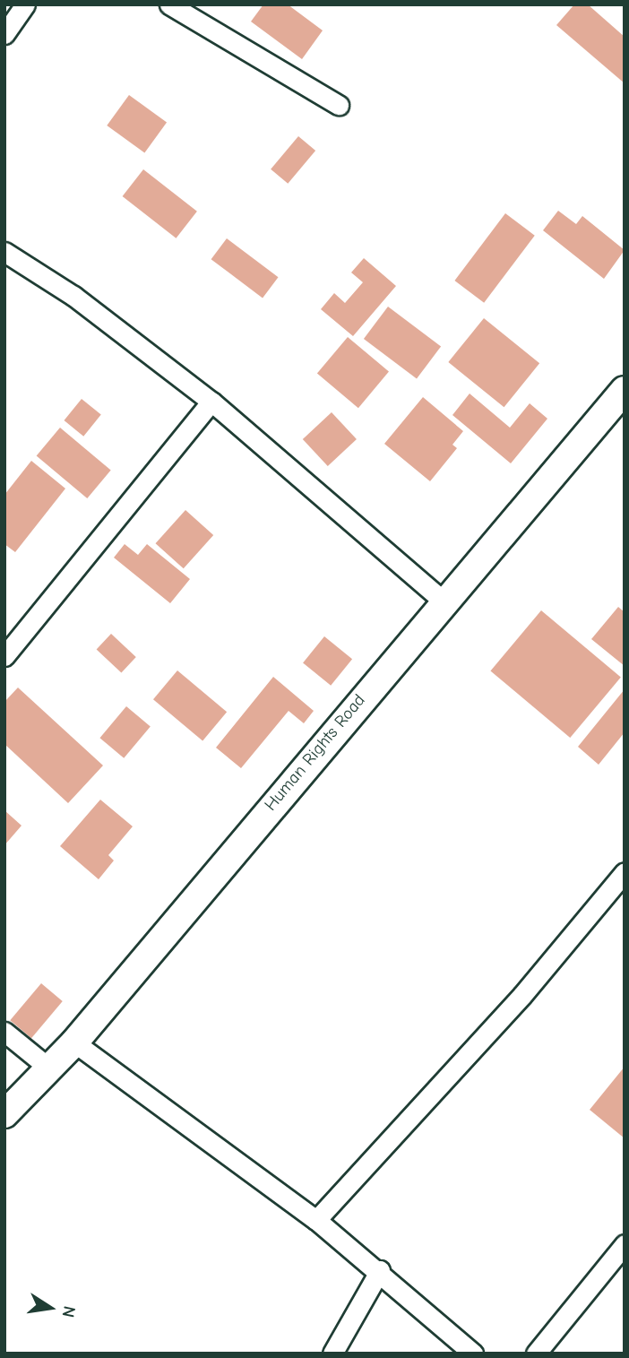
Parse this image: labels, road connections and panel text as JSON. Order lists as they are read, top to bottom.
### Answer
{
  "streets": {
    "street": ["Human Rights Road"]
  },
  "north": "right"
}
